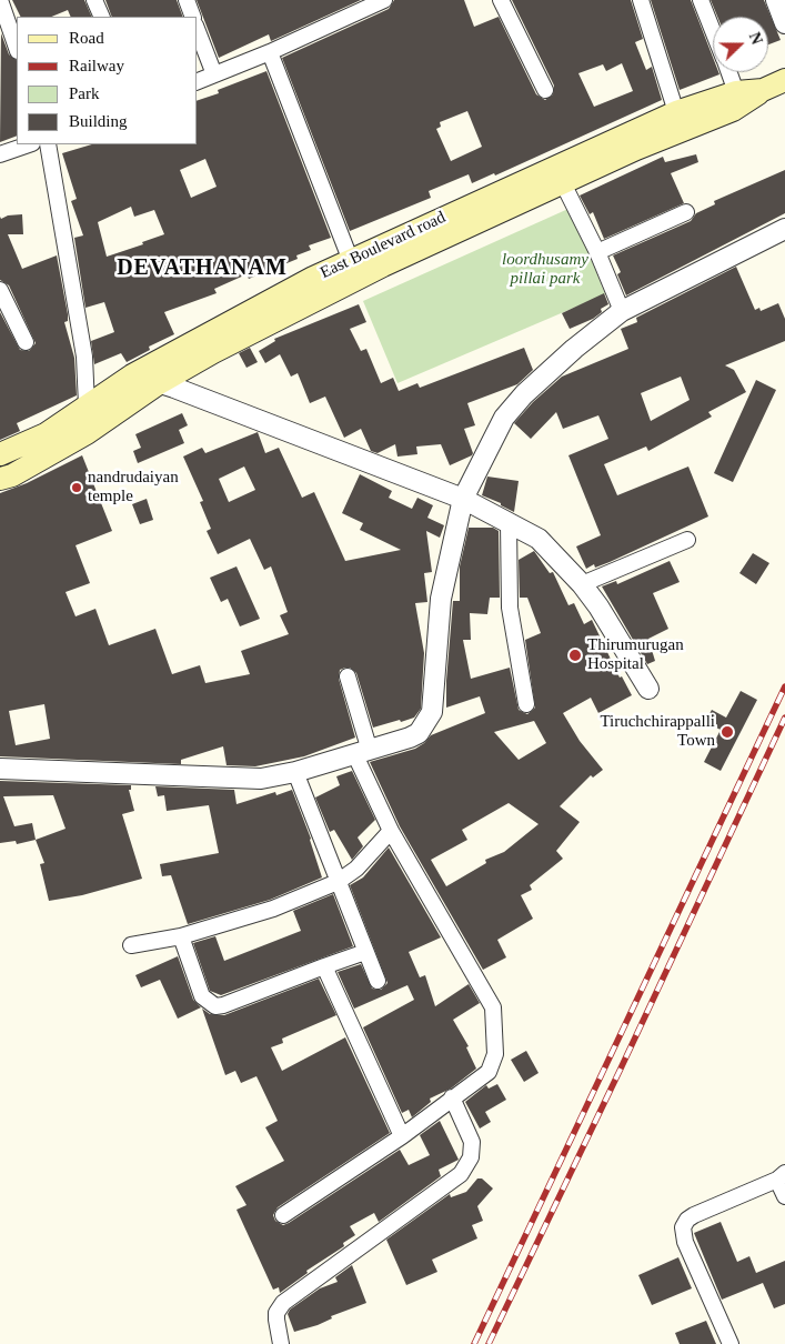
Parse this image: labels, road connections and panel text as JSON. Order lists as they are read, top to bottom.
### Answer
{
  "streets": {
    "main road": ["East Boulevard road"]
  },
  "districts": ["DEVATHANAM"],
  "parks": ["loordhusamy pillai park"],
  "places": ["nandrudaiyan temple", "Thirumurugan Hospital", "Tiruchchirappalli Town"],
  "legend": [
    "Road",
    "Railway",
    "Park",
    "Building"
  ],
  "north": "right"
}
